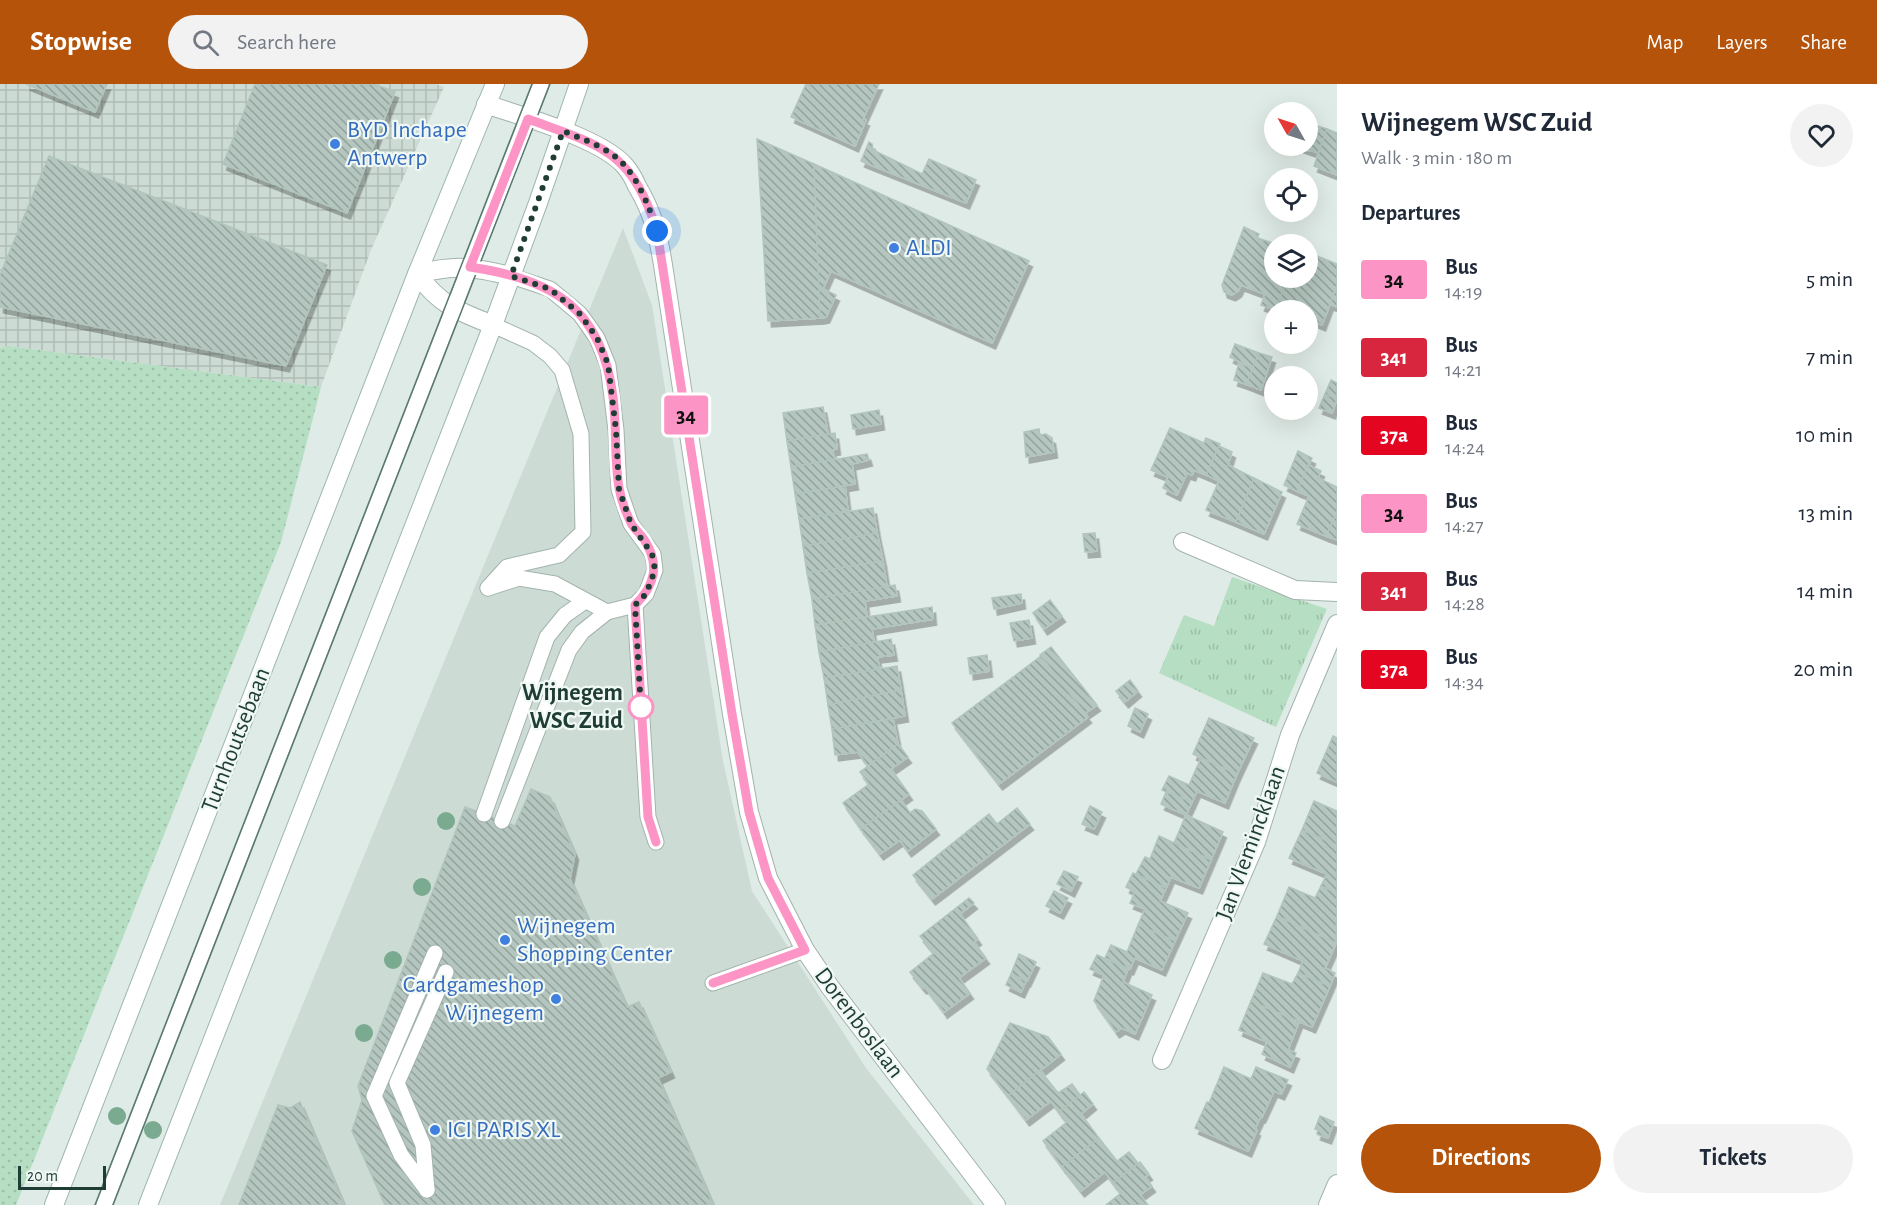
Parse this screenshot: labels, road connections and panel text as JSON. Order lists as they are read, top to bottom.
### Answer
{
  "streets": {
    "main road": ["Turnhoutsebaan", "Jan Vlemincklaan", "Dorenboslaan"]
  },
  "crossings": [
    ["Turnhoutsebaan", "Dorenboslaan"]
  ],
  "places": [
    "BYD Inchape Antwerp",
    "ALDI",
    "Wijnegem WSC Zuid",
    "Wijnegem Shopping Center",
    "Cardgameshop Wijnegem",
    "ICI PARIS XL"
  ],
  "lines": ["bus line 34"],
  "scale_bar": "20 m",
  "north": "top left",
  "page": {
    "header": "Stopwise",
    "search": "Search here",
    "nav": ["Map", "Layers", "Share"],
    "on_map": "34",
    "heading": [
      ["Wijnegem WSC Zuid", "Walk · 3 min · 180 m"],
      "Departures"
    ],
    "map_buttons": ["+", "−"],
    "list": [
      {
        "mark": "34",
        "name": "Bus",
        "note": "14:19",
        "value": "5 min"
      },
      {
        "mark": "341",
        "name": "Bus",
        "note": "14:21",
        "value": "7 min"
      },
      {
        "mark": "37a",
        "name": "Bus",
        "note": "14:24",
        "value": "10 min"
      },
      {
        "mark": "34",
        "name": "Bus",
        "note": "14:27",
        "value": "13 min"
      },
      {
        "mark": "341",
        "name": "Bus",
        "note": "14:28",
        "value": "14 min"
      },
      {
        "mark": "37a",
        "name": "Bus",
        "note": "14:34",
        "value": "20 min"
      }
    ],
    "buttons": ["Directions", "Tickets"],
    "scale": "20 m"
  }
}
